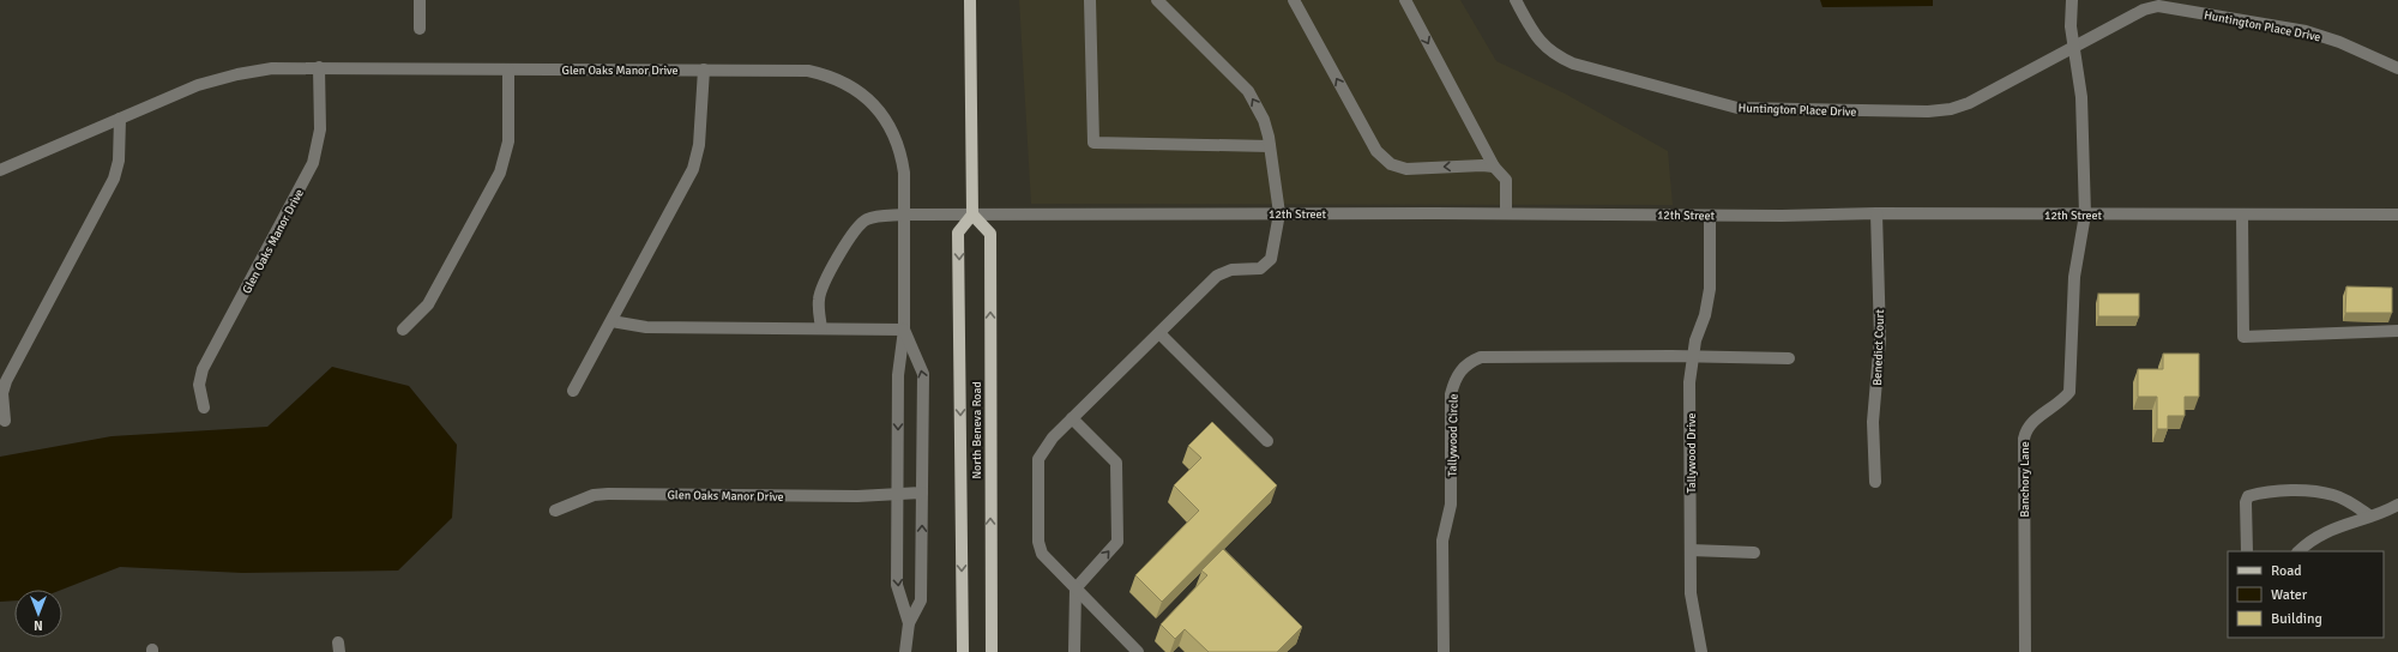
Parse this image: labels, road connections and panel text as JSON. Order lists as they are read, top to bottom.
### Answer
{
  "streets": {
    "main road": ["North Beneva Road"],
    "street": [
      "Huntington Place Drive",
      "Glen Oaks Manor Drive",
      "12th Street",
      "Benedict Court",
      "Tallywood Circle",
      "Tallywood Drive",
      "Banchory Lane"
    ]
  },
  "crossings": [
    ["12th Street", "Benedict Court"],
    ["12th Street", "North Beneva Road"],
    ["12th Street", "Tallywood Drive"],
    ["12th Street", "Banchory Lane"],
    ["Tallywood Circle", "Tallywood Drive"]
  ],
  "legend": ["Road", "Water", "Building"],
  "north": "bottom"
}
